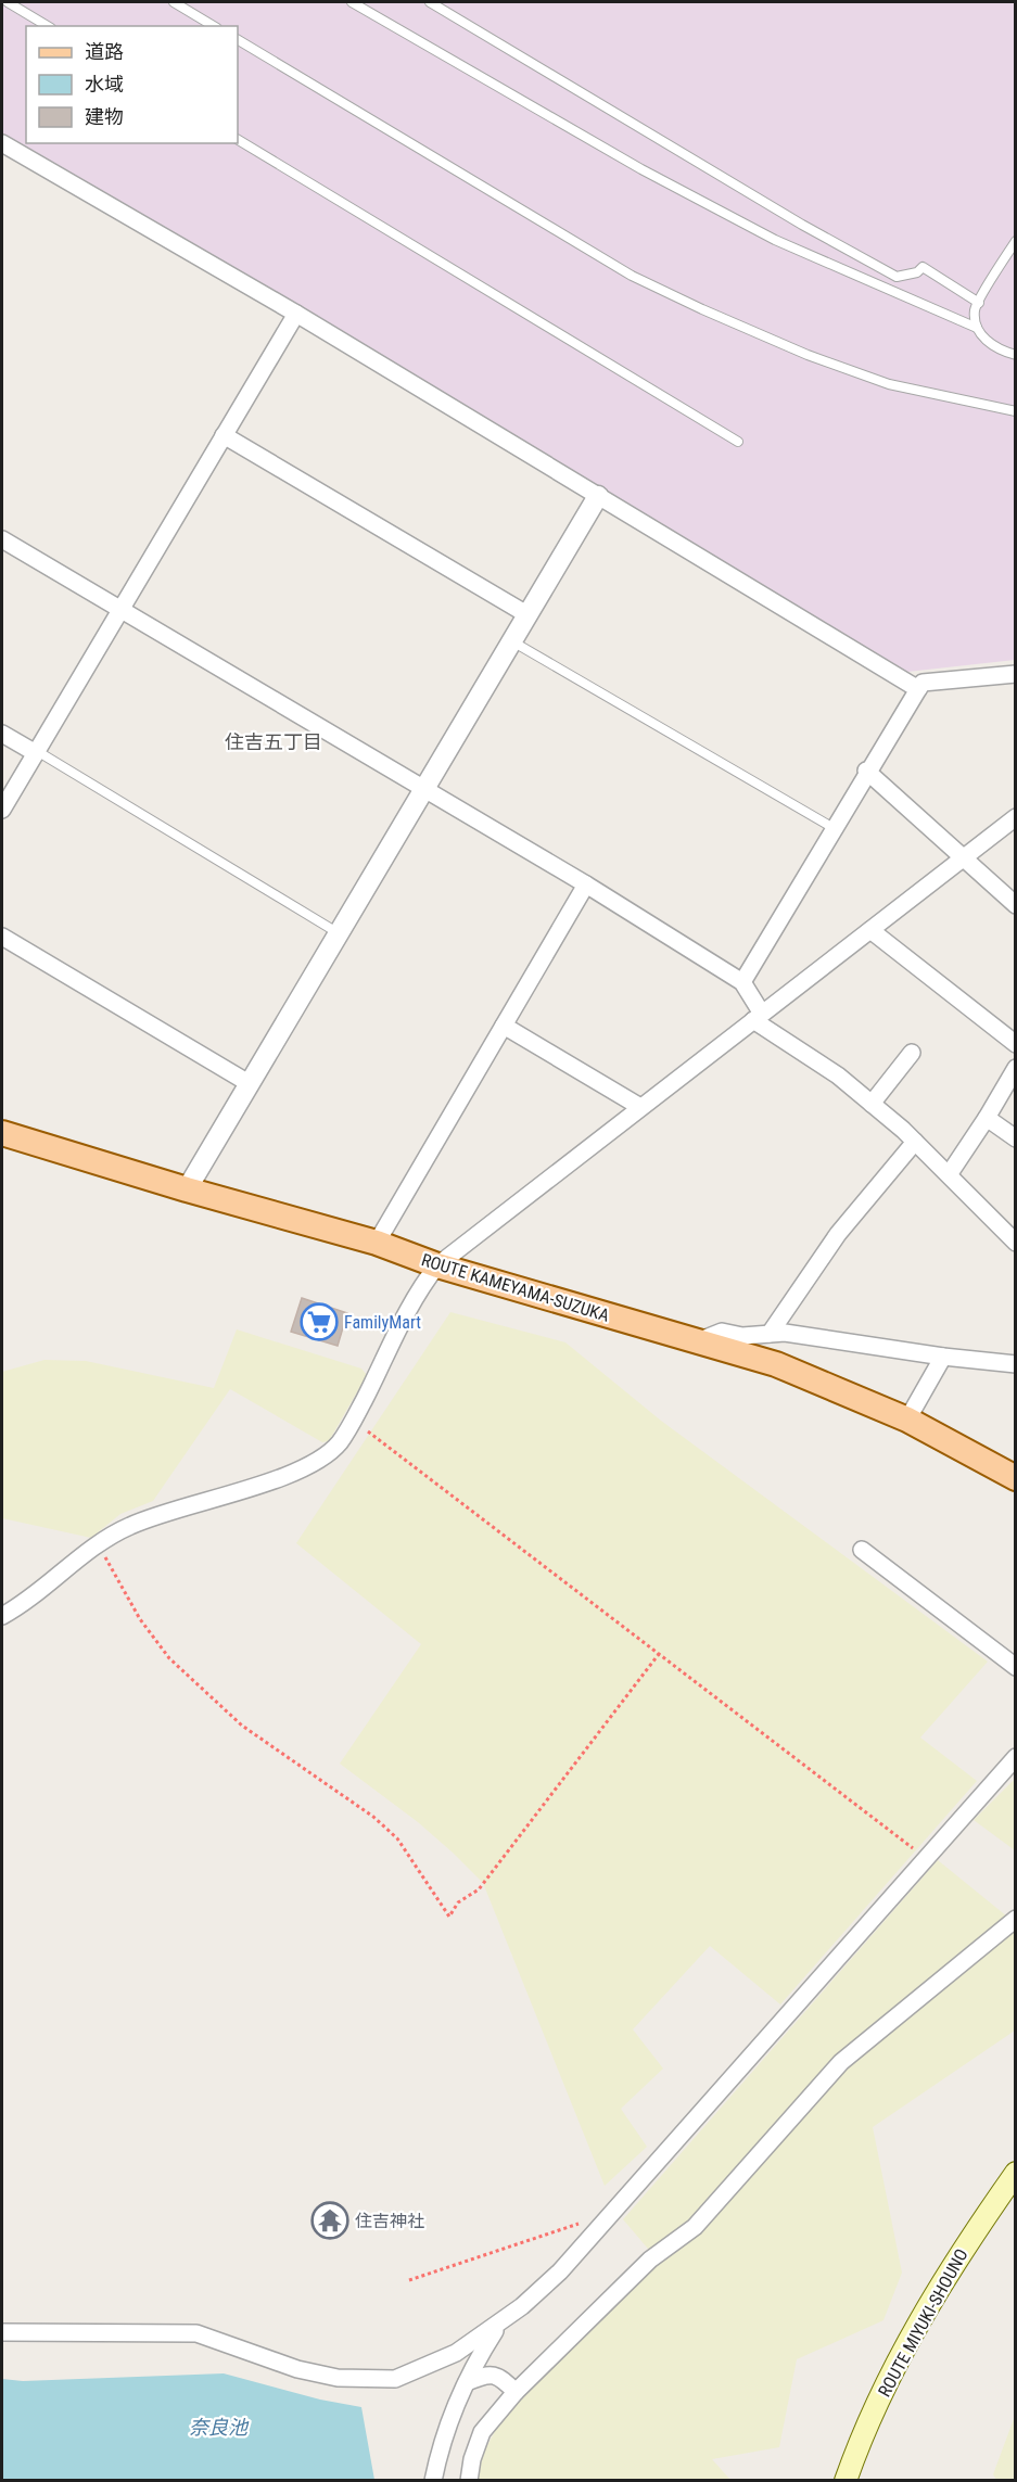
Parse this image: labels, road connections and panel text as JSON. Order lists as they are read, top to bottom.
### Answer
{
  "streets": {
    "main road": ["ROUTE KAMEYAMA-SUZUKA", "ROUTE MIYUKI-SHOUNO"]
  },
  "districts": ["住吉五丁目"],
  "water": ["奈良池"],
  "places": {
    "supermarket": ["FamilyMart"],
    "temple": ["住吉神社"]
  },
  "legend": ["道路", "水域", "建物"]
}
